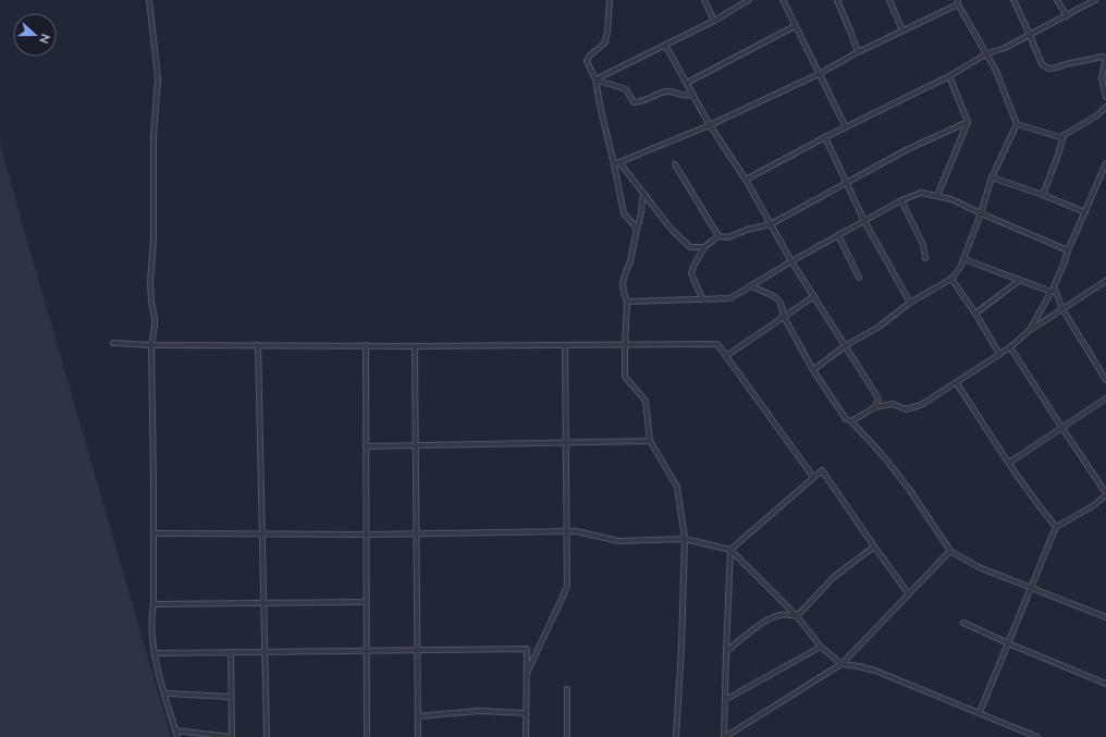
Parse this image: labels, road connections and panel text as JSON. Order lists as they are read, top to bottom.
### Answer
{
  "north": "right"
}
